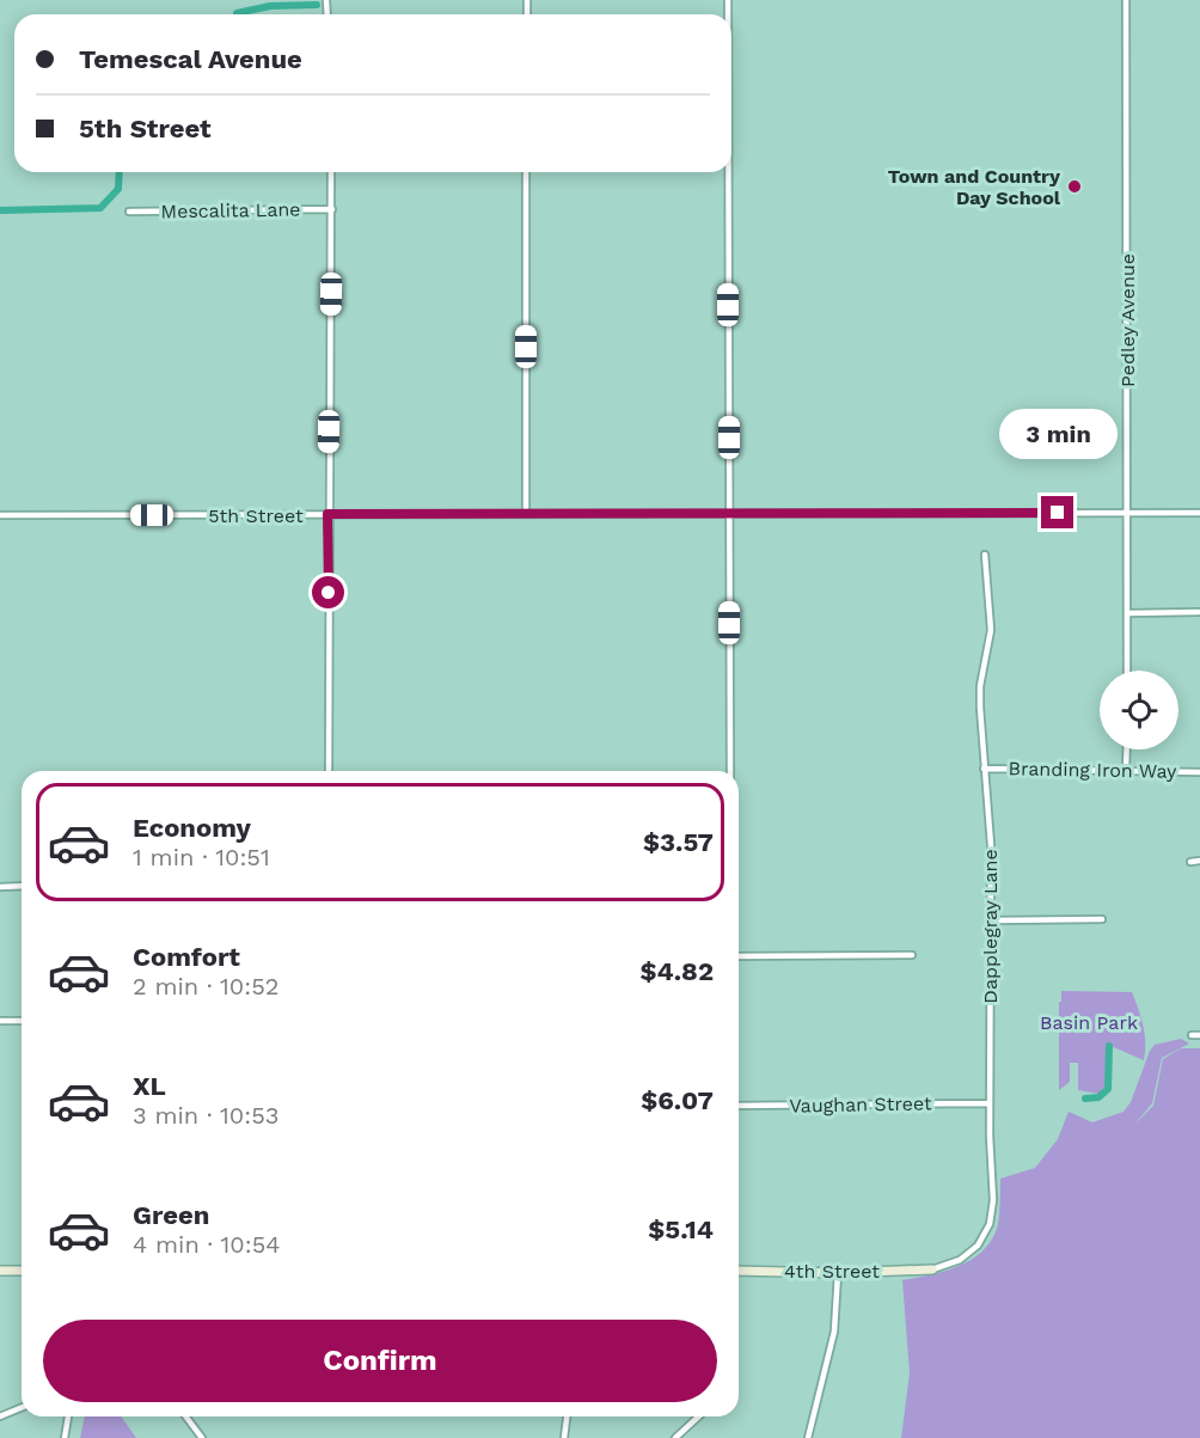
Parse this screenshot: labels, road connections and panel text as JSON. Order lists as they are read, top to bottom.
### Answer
{
  "streets": {
    "street": [
      "Mescalita Lane",
      "Pedley Avenue",
      "5th Street",
      "Branding Iron Way",
      "Dapplegray Lane",
      "Vaughan Street",
      "4th Street"
    ]
  },
  "crossings": [
    ["Pedley Avenue", "5th Street"],
    ["Branding Iron Way", "Dapplegray Lane"],
    ["Dapplegray Lane", "Vaughan Street"],
    ["Dapplegray Lane", "4th Street"]
  ],
  "parks": ["Basin Park"],
  "places": ["Town and Country Day School"],
  "page": {
    "banner": ["Temescal Avenue", "5th Street"],
    "bubble": "3 min",
    "list": [
      {
        "name": "Economy",
        "note": "1 min · 10:51",
        "value": "$3.57"
      },
      {
        "name": "Comfort",
        "note": "2 min · 10:52",
        "value": "$4.82"
      },
      {
        "name": "XL",
        "note": "3 min · 10:53",
        "value": "$6.07"
      },
      {
        "name": "Green",
        "note": "4 min · 10:54",
        "value": "$5.14"
      }
    ],
    "buttons": "Confirm"
  }
}
